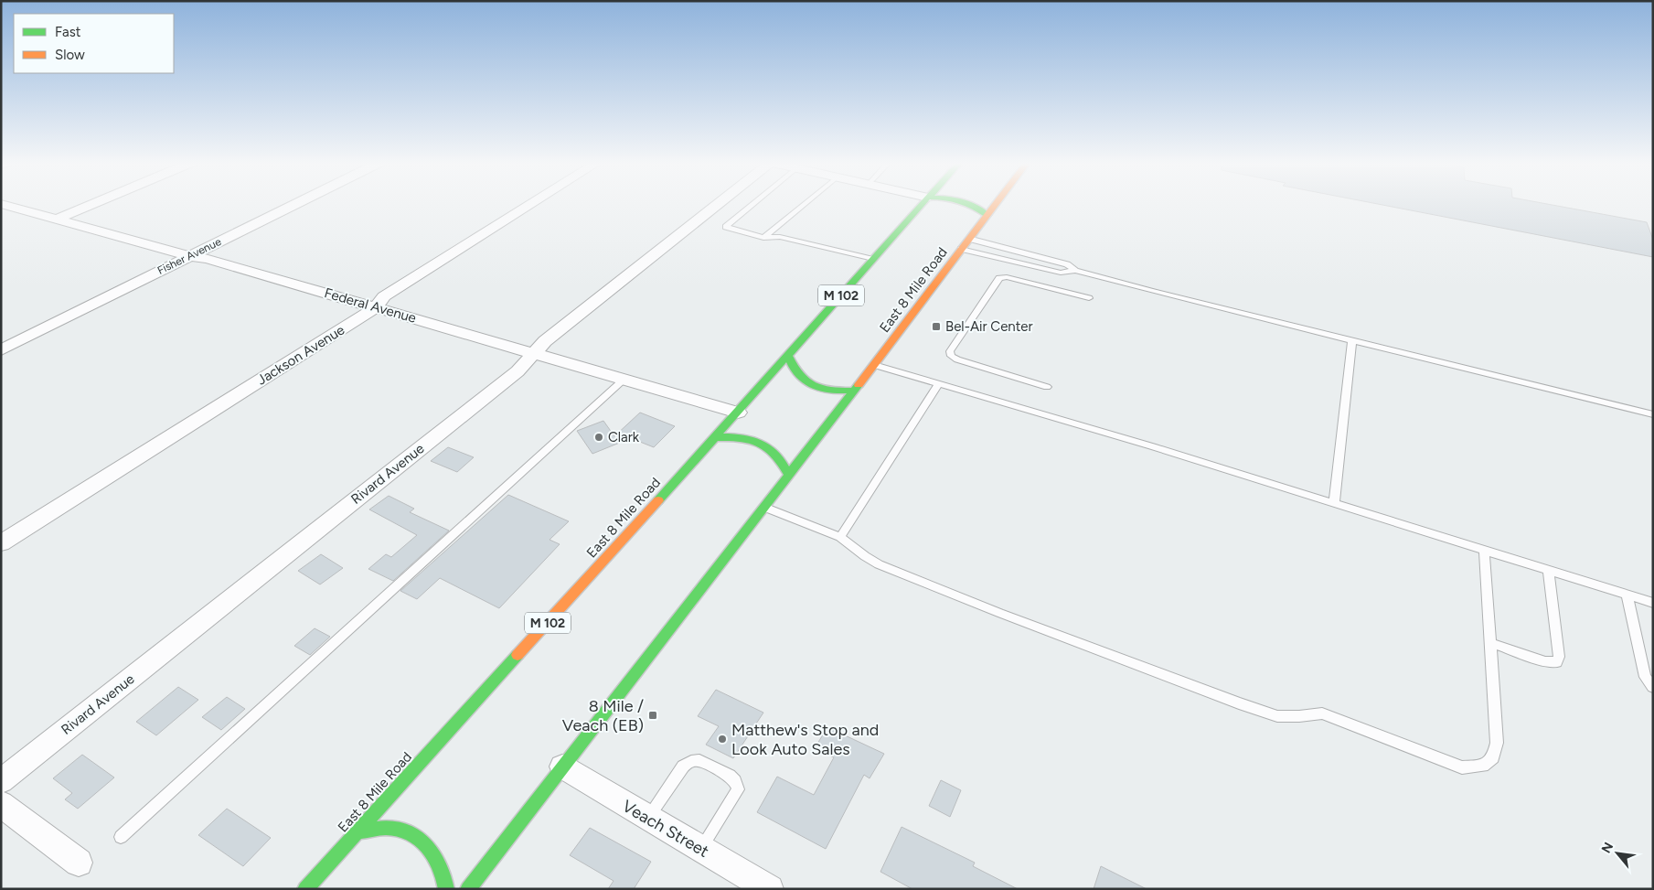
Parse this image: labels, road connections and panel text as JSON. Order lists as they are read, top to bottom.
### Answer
{
  "streets": {
    "highway": ["East 8 Mile Road", "M 102"],
    "street": [
      "Fisher Avenue",
      "Federal Avenue",
      "Jackson Avenue",
      "Rivard Avenue",
      "Veach Street"
    ]
  },
  "crossings": [
    ["Fisher Avenue", "Federal Avenue"],
    ["East 8 Mile Road", "Federal Avenue"],
    ["East 8 Mile Road", "Veach Street"],
    ["Federal Avenue", "Jackson Avenue"],
    ["Federal Avenue", "Rivard Avenue"]
  ],
  "places": {
    "transit": ["Bel-Air Center", "8 Mile / Veach (EB)"],
    "other": ["Clark", "Matthew's Stop and Look Auto Sales"]
  },
  "legend": ["Fast", "Slow"],
  "north": "top left"
}
